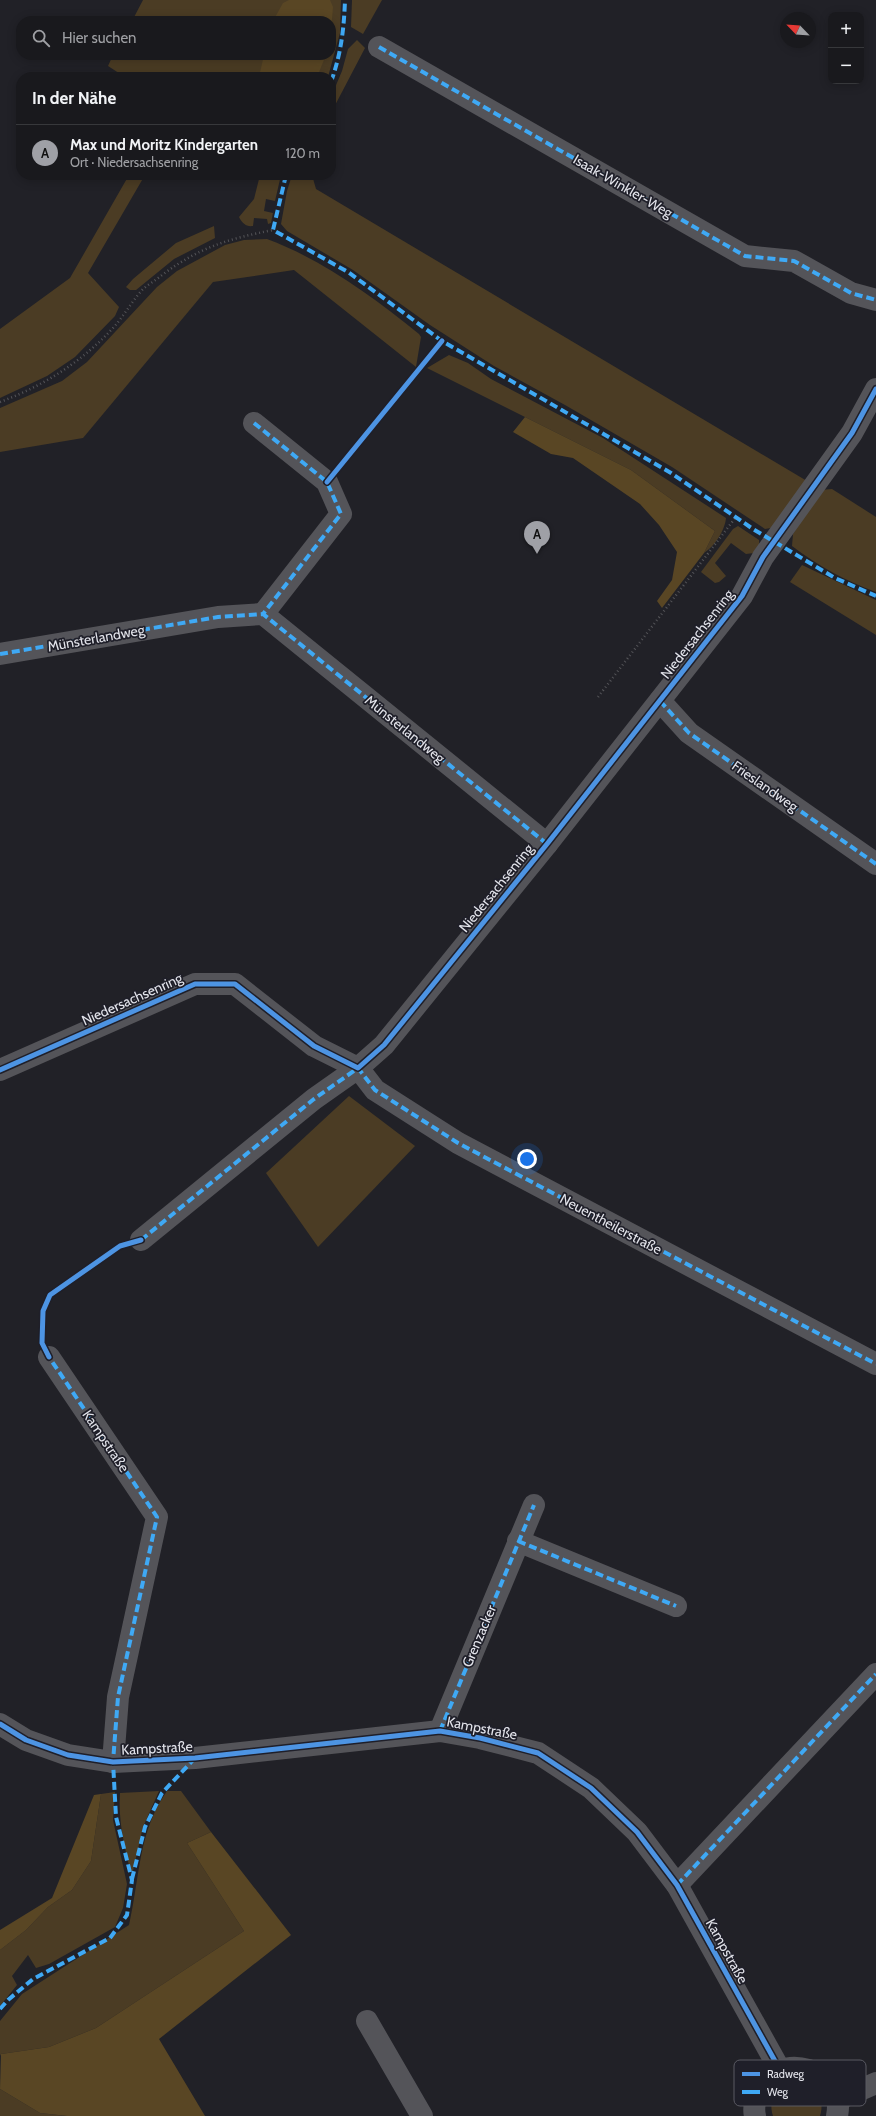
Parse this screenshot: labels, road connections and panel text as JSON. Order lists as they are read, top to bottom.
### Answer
{
  "streets": {
    "street": [
      "Isaak-Winkler-Weg",
      "Niedersachsenring",
      "Münsterlandweg",
      "Frieslandweg",
      "Neuentheilerstraße",
      "Kampstraße",
      "Grenzacker"
    ]
  },
  "crossings": [
    ["Niedersachsenring", "Münsterlandweg"],
    ["Niedersachsenring", "Frieslandweg"],
    ["Niedersachsenring", "Neuentheilerstraße"],
    ["Kampstraße", "Grenzacker"]
  ],
  "legend": ["Radweg", "Weg"],
  "north": "top left",
  "page": {
    "map_buttons": ["+", "−"],
    "search": "Hier suchen",
    "heading": "In der Nähe",
    "list": [
      {
        "mark": "A",
        "name": "Max und Moritz Kindergarten",
        "note": "Ort · Niedersachsenring",
        "value": "120 m"
      }
    ],
    "pins": "A"
  }
}
